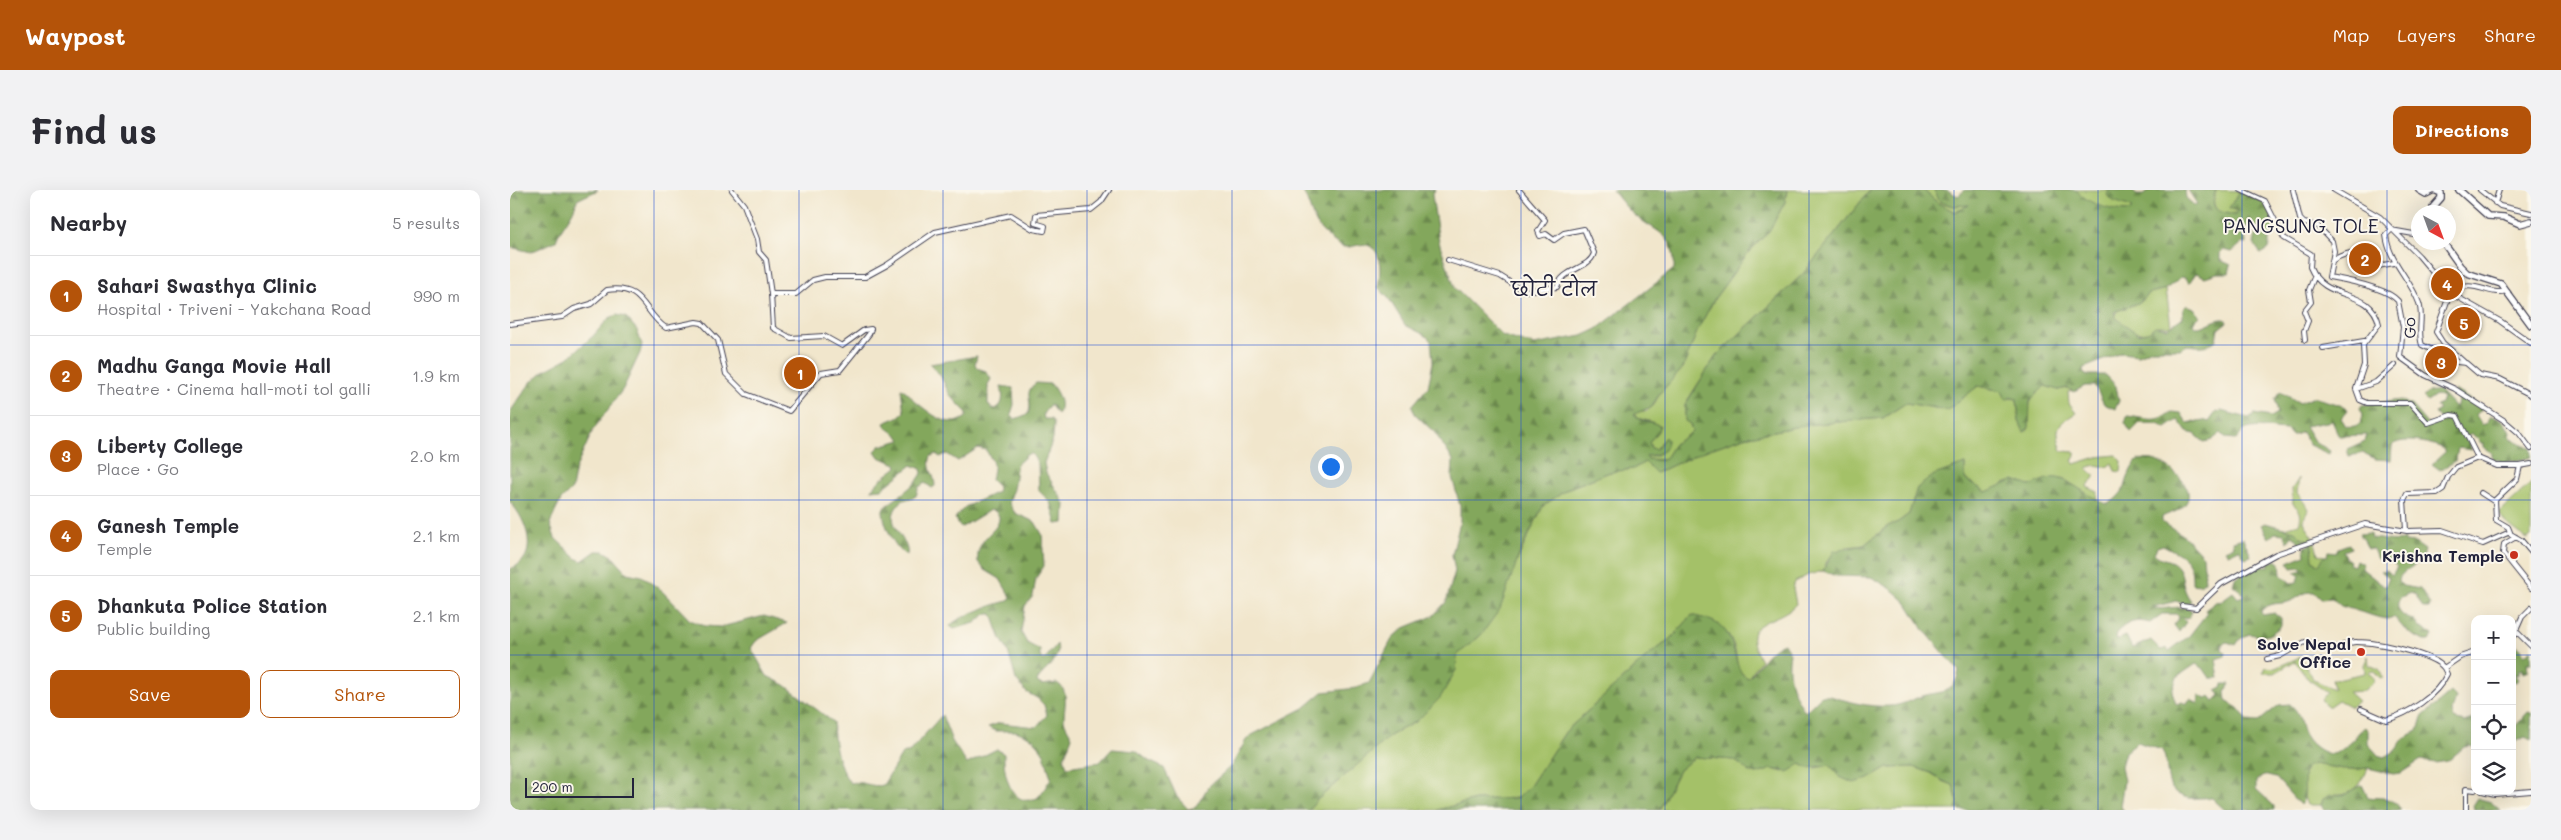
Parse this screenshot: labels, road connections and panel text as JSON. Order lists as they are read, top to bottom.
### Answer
{
  "streets": {
    "street": ["Go"]
  },
  "districts": ["PANGSUNG TOLE", "छोटी टोल"],
  "places": ["Krishna Temple", "Solve Nepal Office"],
  "scale_bar": "200 m",
  "north": "bottom right",
  "page": {
    "header": "Waypost",
    "nav": ["Map", "Layers", "Share"],
    "buttons": [
      "Directions",
      ["Save", "Share"]
    ],
    "title": "Find us",
    "heading": ["Nearby", "5 results"],
    "pins": [
      "2",
      "4",
      "5",
      "3",
      "1"
    ],
    "list": [
      {
        "mark": "1",
        "name": "Sahari Swasthya Clinic",
        "note": "Hospital · Triveni - Yakchana Road",
        "value": "990 m"
      },
      {
        "mark": "2",
        "name": "Madhu Ganga Movie Hall",
        "note": "Theatre · Cinema hall-moti tol galli",
        "value": "1.9 km"
      },
      {
        "mark": "3",
        "name": "Liberty College",
        "note": "Place · Go",
        "value": "2.0 km"
      },
      {
        "mark": "4",
        "name": "Ganesh Temple",
        "note": "Temple",
        "value": "2.1 km"
      },
      {
        "mark": "5",
        "name": "Dhankuta Police Station",
        "note": "Public building",
        "value": "2.1 km"
      }
    ],
    "map_buttons": ["+", "−"],
    "scale": "200 m"
  }
}
